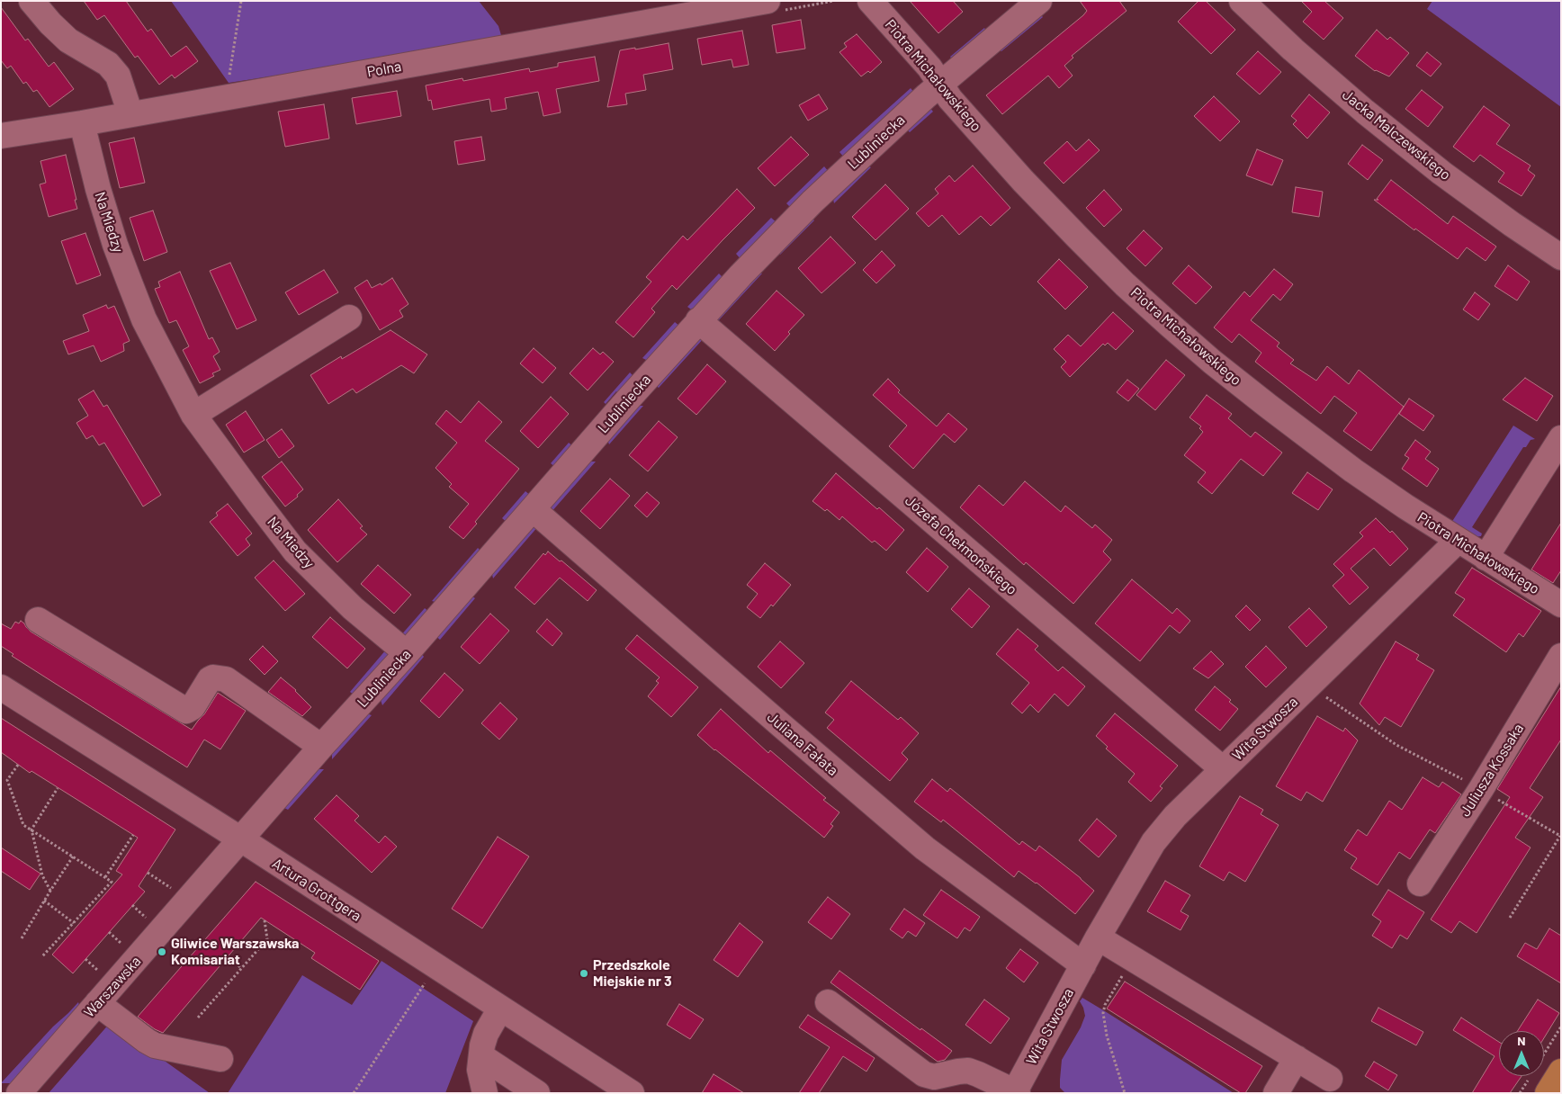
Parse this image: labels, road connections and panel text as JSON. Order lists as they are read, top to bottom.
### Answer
{
  "streets": {
    "street": [
      "Polna",
      "Piotra Michałowskiego",
      "Jacka Malczewskiego",
      "Lubliniecka",
      "Na Miedzy",
      "Józefa Chełmońskiego",
      "Wita Stwosza",
      "Juliana Fałata",
      "Juliusza Kossaka",
      "Artura Grottgera",
      "Warszawska"
    ]
  },
  "crossings": [
    ["Polna", "Na Miedzy"],
    ["Piotra Michałowskiego", "Lubliniecka"],
    ["Piotra Michałowskiego", "Wita Stwosza"],
    ["Lubliniecka", "Na Miedzy"],
    ["Lubliniecka", "Józefa Chełmońskiego"],
    ["Lubliniecka", "Juliana Fałata"],
    ["Lubliniecka", "Artura Grottgera"],
    ["Lubliniecka", "Warszawska"],
    ["Józefa Chełmońskiego", "Wita Stwosza"],
    ["Wita Stwosza", "Juliana Fałata"],
    ["Artura Grottgera", "Warszawska"]
  ],
  "places": ["Gliwice Warszawska Komisariat", "Przedszkole Miejskie nr 3"],
  "north": "top"
}
